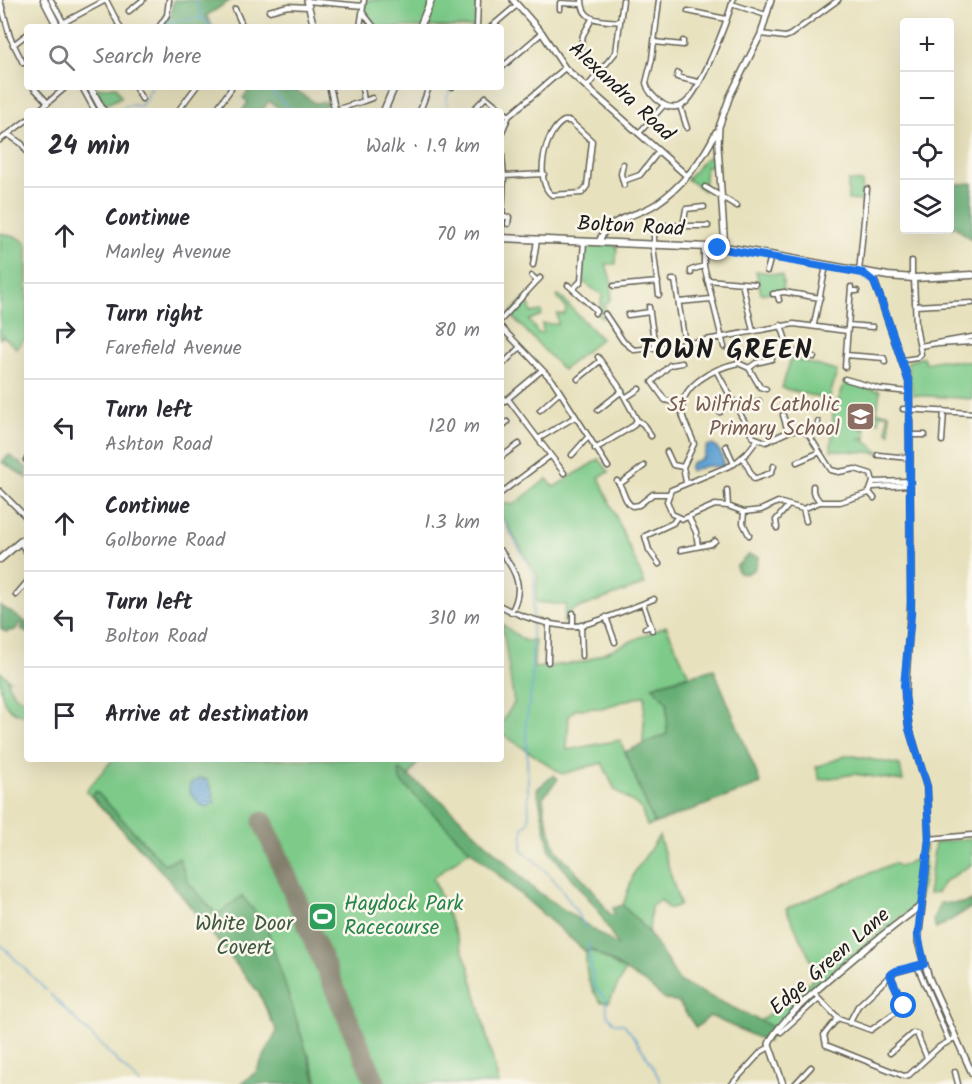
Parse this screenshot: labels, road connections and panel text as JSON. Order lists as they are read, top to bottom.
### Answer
{
  "streets": {
    "main road": ["Alexandra Road", "Bolton Road", "Edge Green Lane"]
  },
  "districts": ["TOWN GREEN"],
  "parks": ["White Door Covert"],
  "places": {
    "school or university": ["St Wilfrids Catholic Primary School"],
    "sports": ["Haydock Park Racecourse"]
  },
  "page": {
    "map_buttons": ["+", "−"],
    "search": "Search here",
    "heading": ["24 min", "Walk · 1.9 km"],
    "list": [
      ["Continue", "Manley Avenue", "70 m"],
      ["Turn right", "Farefield Avenue", "80 m"],
      ["Turn left", "Ashton Road", "120 m"],
      ["Continue", "Golborne Road", "1.3 km"],
      ["Turn left", "Bolton Road", "310 m"],
      "Arrive at destination"
    ]
  }
}
